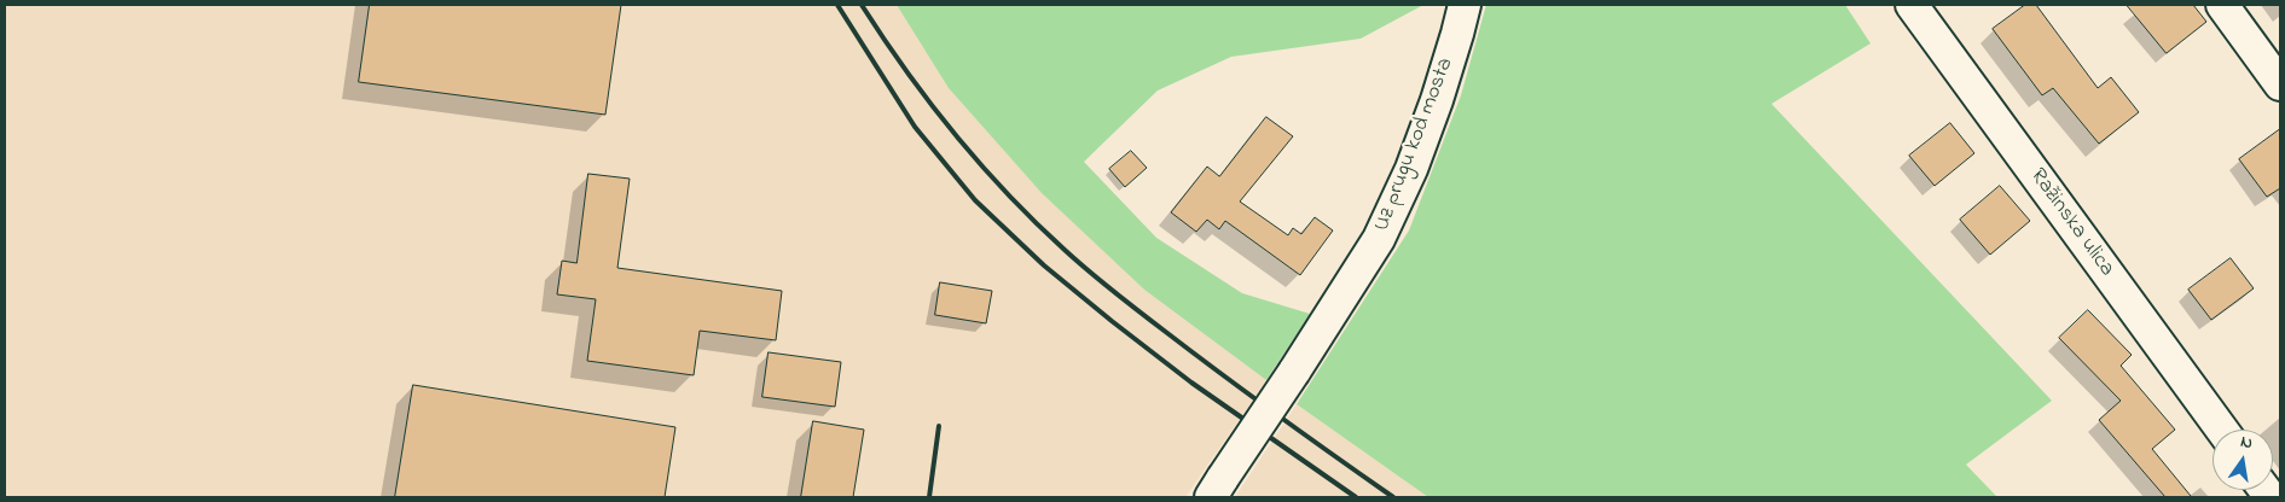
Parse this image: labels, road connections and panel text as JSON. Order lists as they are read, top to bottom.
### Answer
{
  "streets": {
    "street": ["Uz prugu kod mosta", "Ražinska ulica"]
  },
  "north": "top"
}
